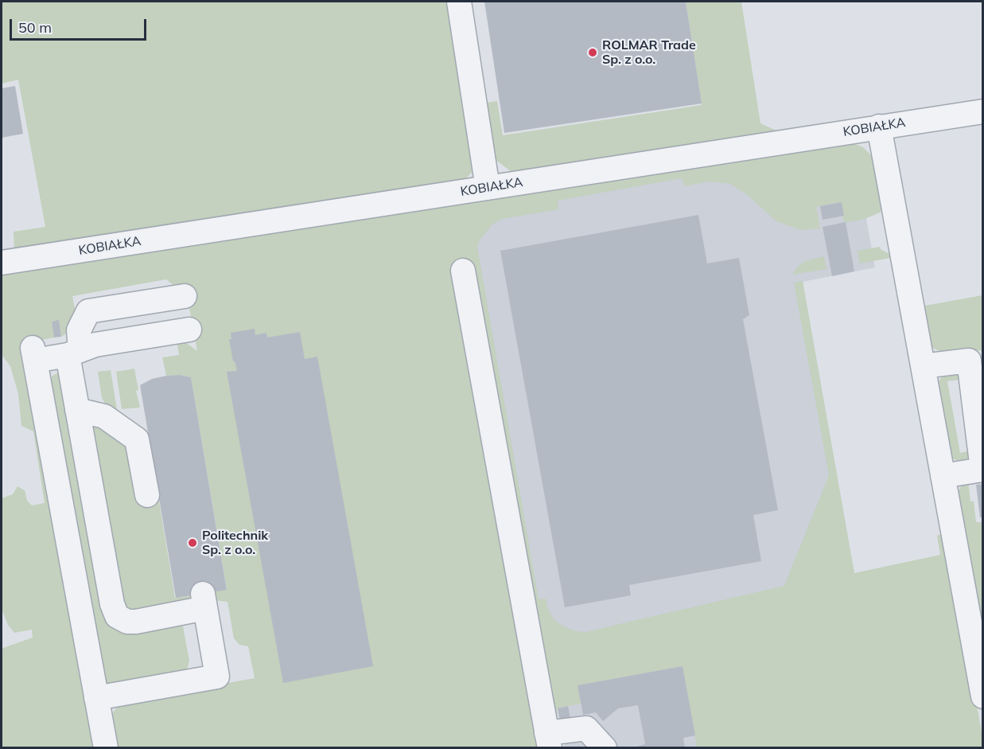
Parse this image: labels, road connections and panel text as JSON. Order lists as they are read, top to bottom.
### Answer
{
  "streets": {
    "street": ["KOBIAŁKA"]
  },
  "places": ["ROLMAR Trade Sp. z o.o.", "Politechnik Sp. z o.o."],
  "scale_bar": "50 m"
}
